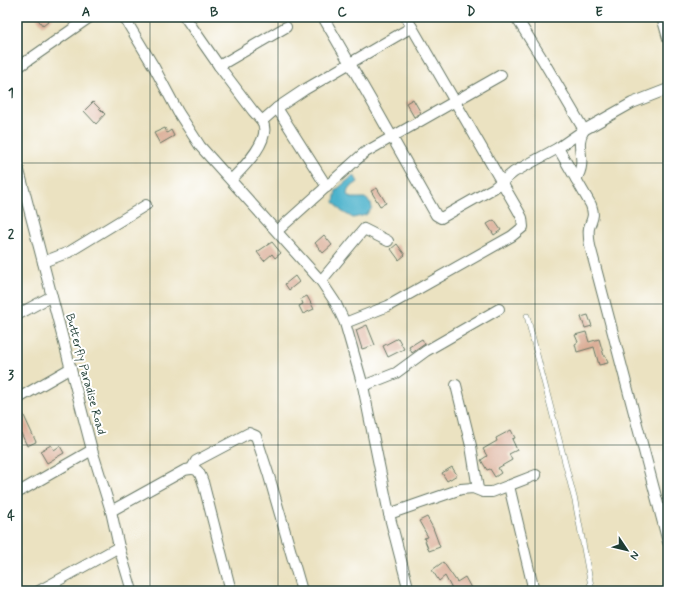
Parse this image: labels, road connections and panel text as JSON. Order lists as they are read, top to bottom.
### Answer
{
  "streets": {
    "street": ["Butterfly Paradise Road"]
  },
  "north": "bottom right",
  "grid": {
    "columns": [
      "A",
      "B",
      "C",
      "D",
      "E"
    ],
    "rows": [
      "1",
      "2",
      "3",
      "4"
    ]
  }
}
